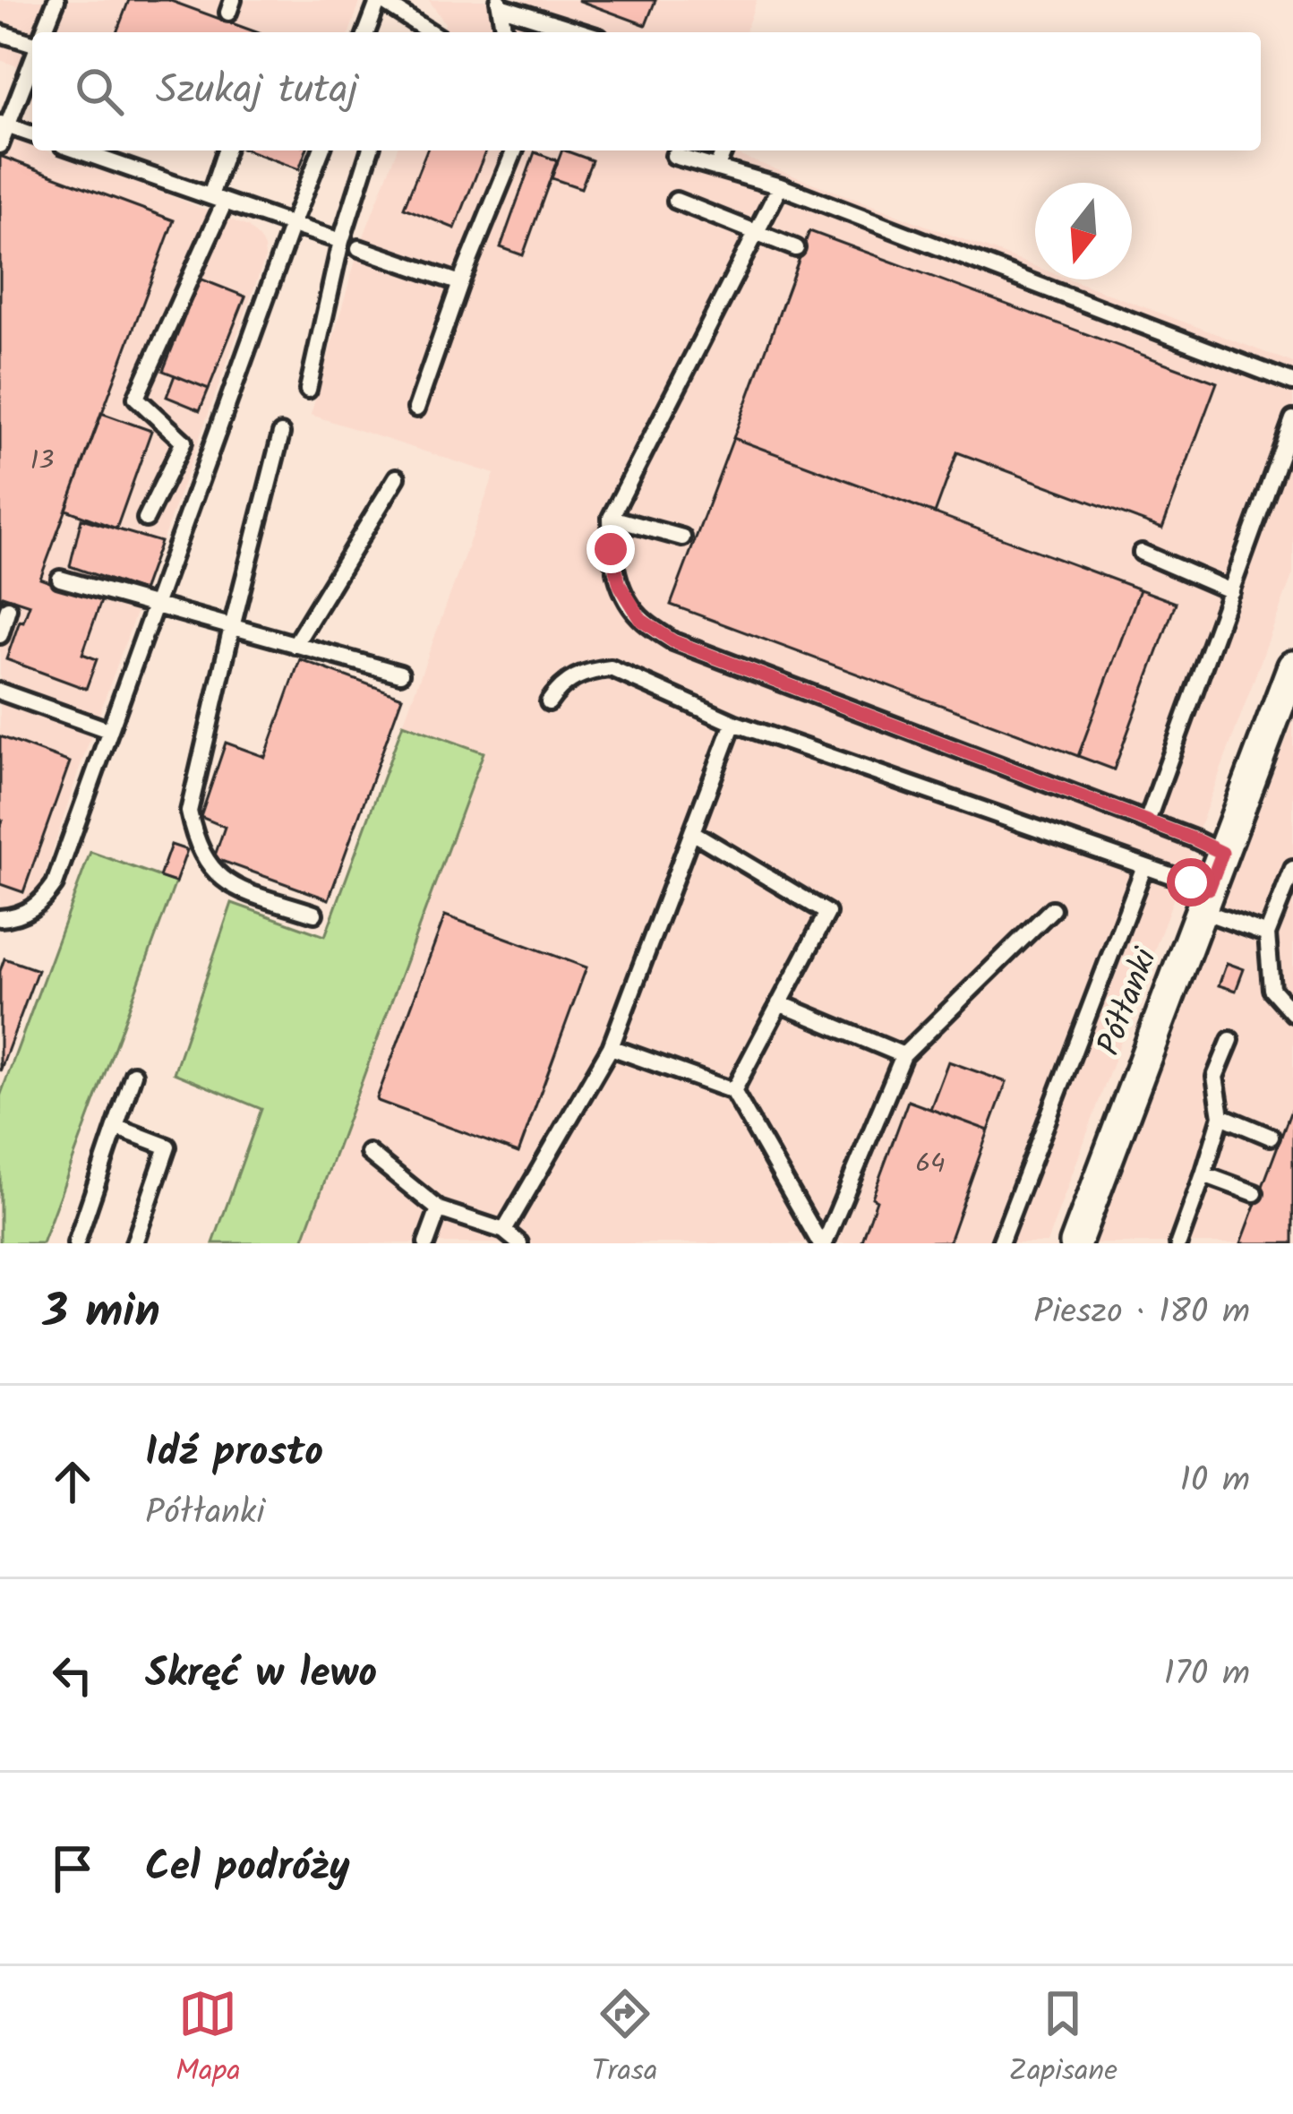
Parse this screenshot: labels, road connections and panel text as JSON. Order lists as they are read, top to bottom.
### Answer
{
  "streets": {
    "street": ["Półłanki"]
  },
  "house_numbers": ["13", "64"],
  "north": "bottom",
  "page": {
    "search": "Szukaj tutaj",
    "heading": ["3 min", "Pieszo · 180 m"],
    "list": [
      ["Idź prosto", "Półłanki", "10 m"],
      ["Skręć w lewo", "170 m"],
      "Cel podróży"
    ],
    "nav": ["Mapa", "Trasa", "Zapisane"]
  }
}
